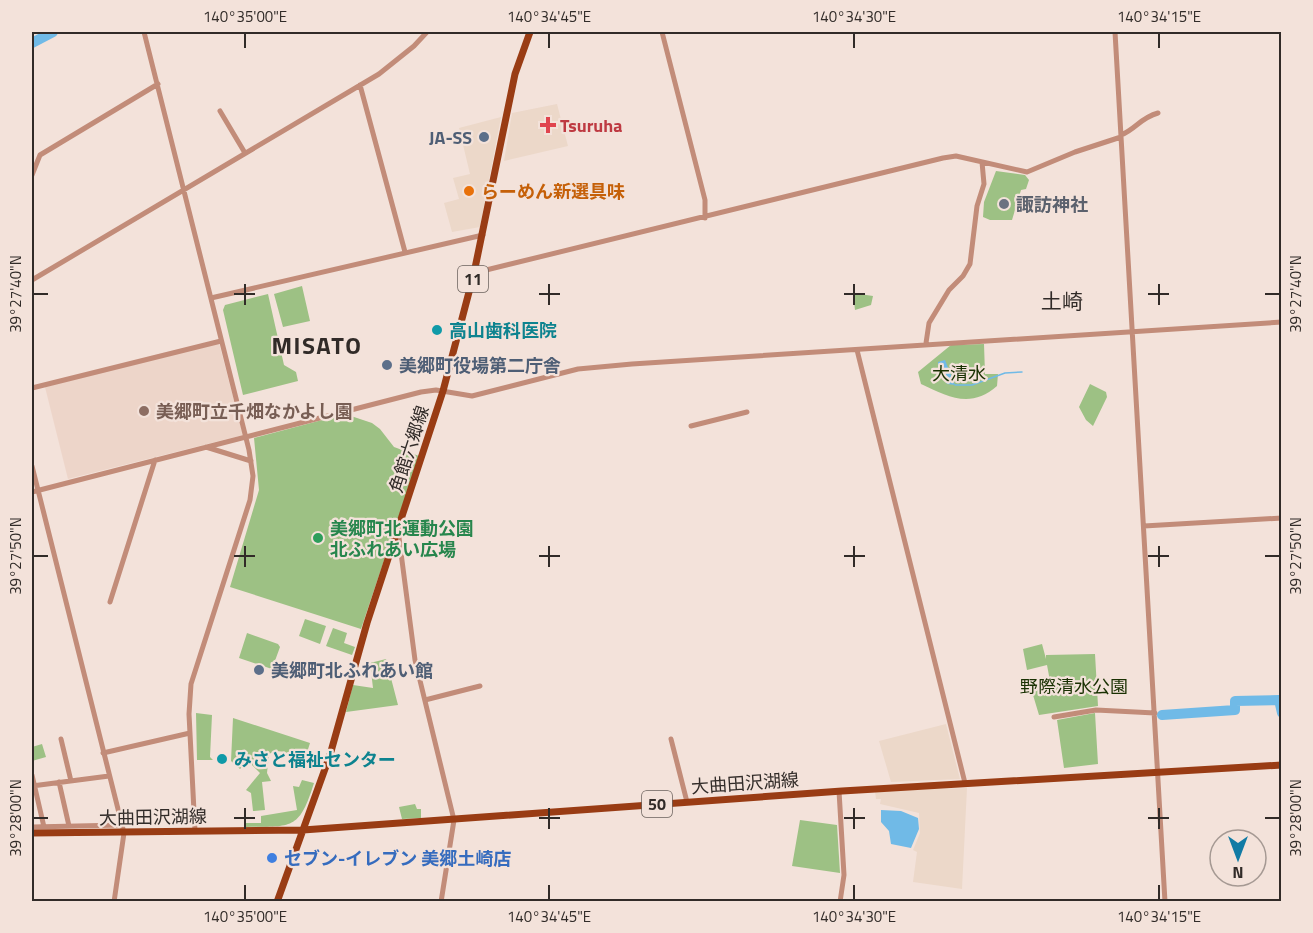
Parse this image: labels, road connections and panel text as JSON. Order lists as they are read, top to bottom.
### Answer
{
  "streets": {
    "main road": [
      "11",
      "角館六郷線",
      "大曲田沢湖線",
      "50"
    ]
  },
  "crossings": [
    ["角館六郷線", "大曲田沢湖線"]
  ],
  "districts": ["土崎", "MISATO"],
  "parks": ["大清水", "野際清水公園"],
  "places": {
    "health": ["Tsuruha"],
    "other": [
      "JA-SS",
      "らーめん新選具味",
      "諏訪神社",
      "高山歯科医院",
      "美郷町役場第二庁舎",
      "美郷町立千畑なかよし園",
      "美郷町北運動公園 北ふれあい広場",
      "美郷町北ふれあい館",
      "みさと福祉センター",
      "セブン-イレブン 美郷土崎店"
    ]
  },
  "north": "bottom",
  "coordinates": [
    "140°35'00\"E",
    "140°34'45\"E",
    "140°34'30\"E",
    "140°34'15\"E",
    "39°27'40\"N",
    "39°27'50\"N",
    "39°28'00\"N"
  ]
}
